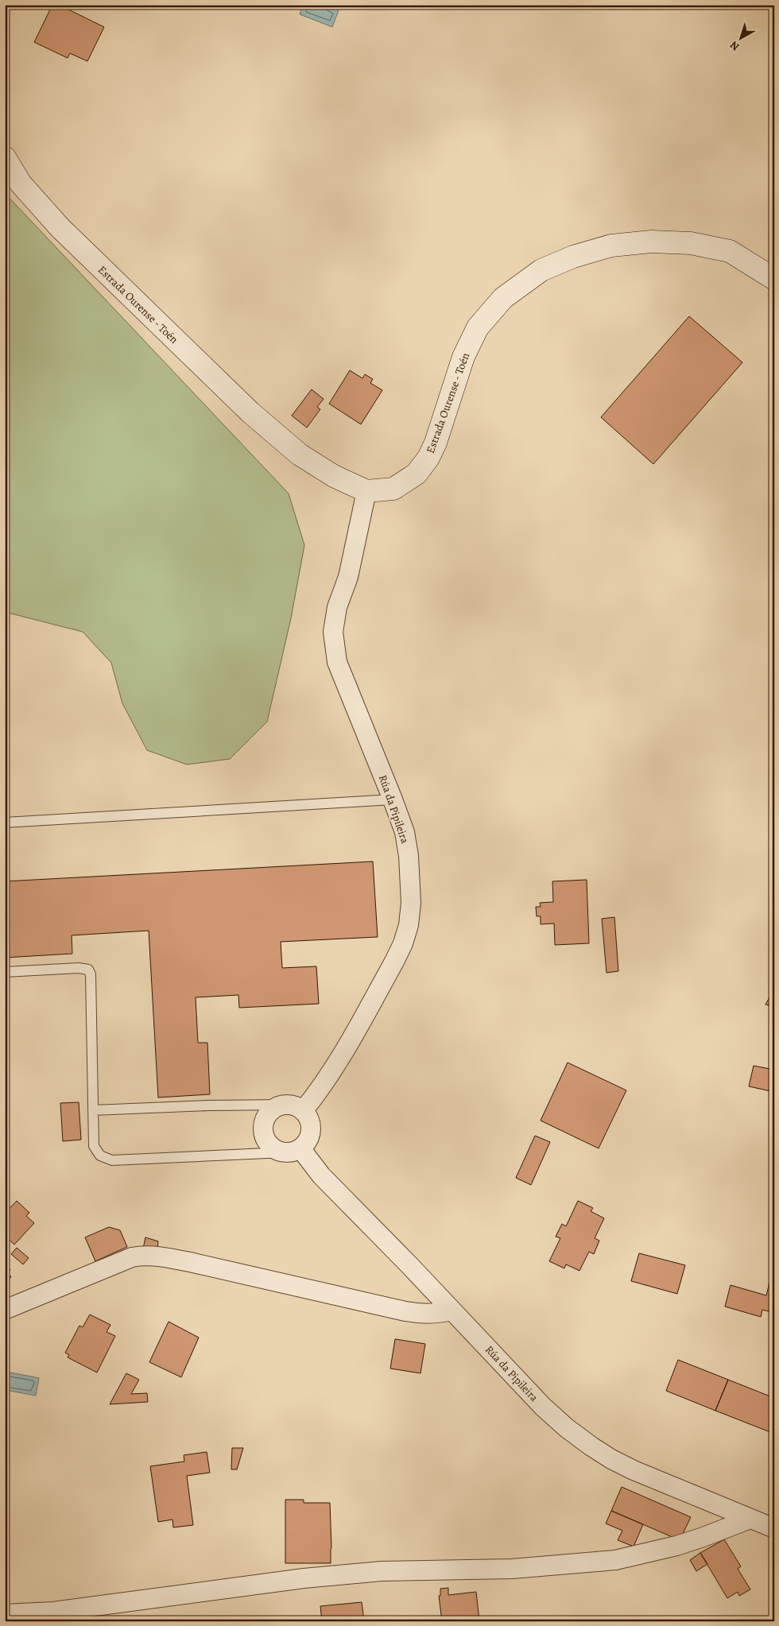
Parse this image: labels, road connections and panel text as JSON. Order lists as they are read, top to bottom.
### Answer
{
  "streets": {
    "street": ["Estrada Ourense - Toén", "Rúa da Pipileira"]
  },
  "crossings": [
    ["Estrada Ourense - Toén", "Rúa da Pipileira"]
  ],
  "north": "bottom left"
}
